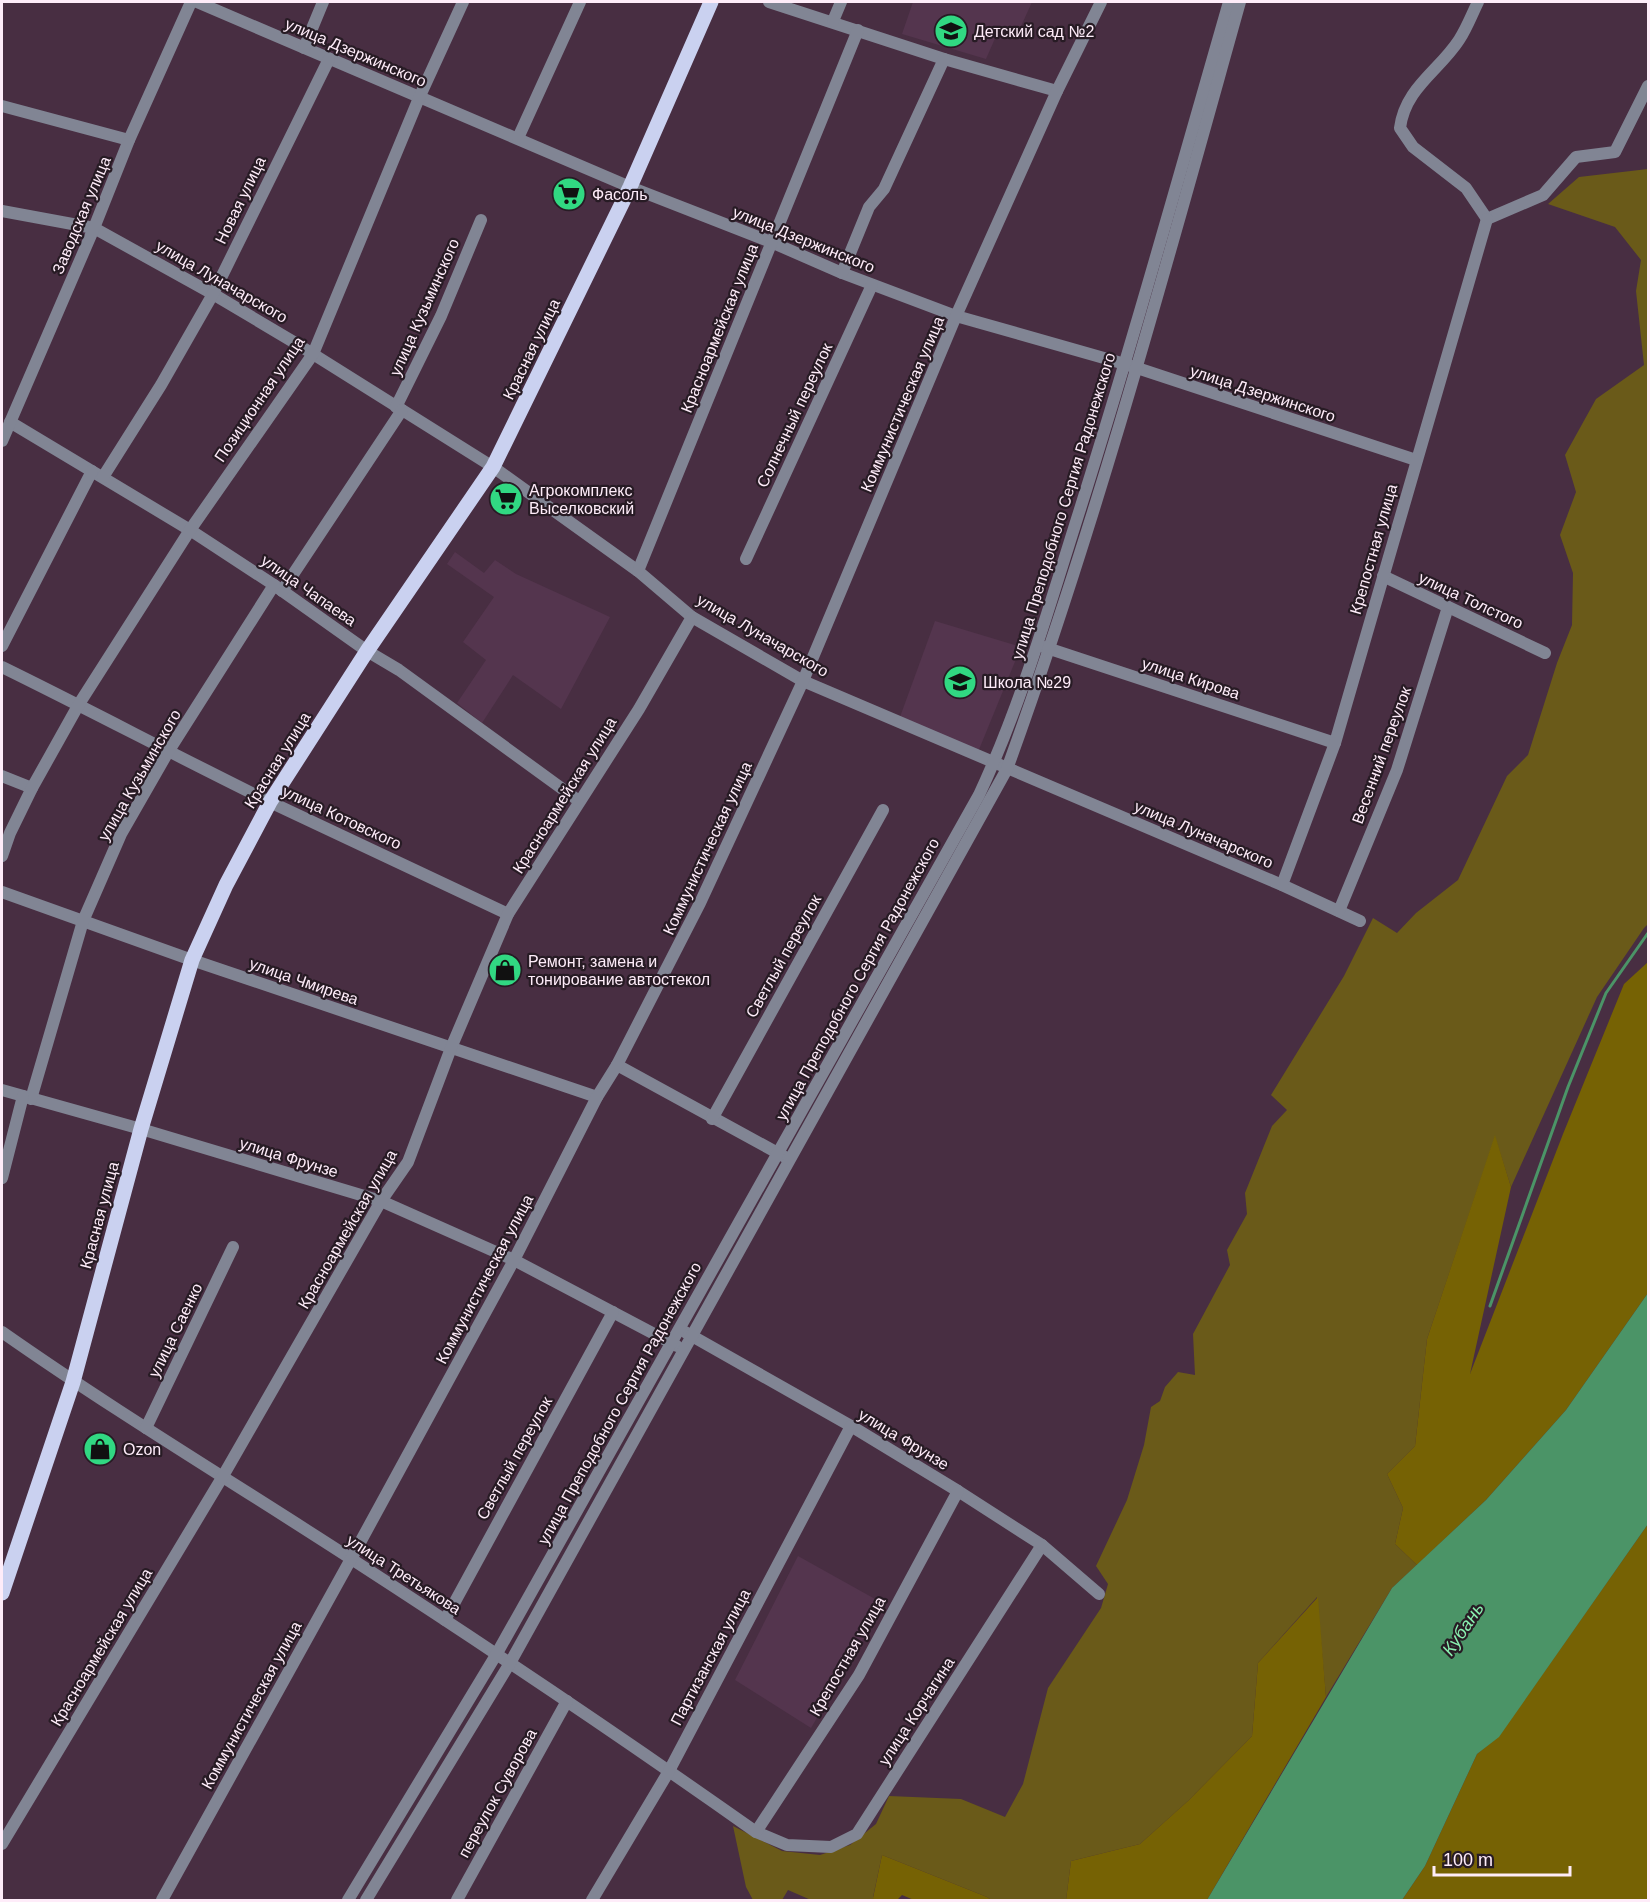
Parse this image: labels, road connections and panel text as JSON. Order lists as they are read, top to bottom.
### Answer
{
  "streets": {
    "main road": ["Красная улица"],
    "street": [
      "улица Дзержинского",
      "Новая улица",
      "Заводская улица",
      "улица Луначарского",
      "улица Кузьминского",
      "Красноармейская улица",
      "Позиционная улица",
      "Коммунистическая улица",
      "Солнечный переулок",
      "улица Преподобного Сергия Радонежского",
      "Крепостная улица",
      "улица Чапаева",
      "улица Толстого",
      "улица Кирова",
      "Весенний переулок",
      "улица Котовского",
      "Светлый переулок",
      "улица Чмирева",
      "улица Фрунзе",
      "улица Саенко",
      "улица Третьякова",
      "Партизанская улица",
      "улица Корчагина",
      "переулок Суворова"
    ]
  },
  "crossings": [
    ["улица Дзержинского", "Новая улица"],
    ["улица Дзержинского", "Красноармейская улица"],
    ["улица Дзержинского", "Красная улица"],
    ["улица Дзержинского", "Позиционная улица"],
    ["улица Дзержинского", "Коммунистическая улица"],
    ["улица Дзержинского", "Солнечный переулок"],
    ["улица Дзержинского", "улица Преподобного Сергия Радонежского"],
    ["улица Дзержинского", "Крепостная улица"],
    ["Новая улица", "улица Луначарского"],
    ["Новая улица", "улица Чапаева"],
    ["Заводская улица", "улица Луначарского"],
    ["Заводская улица", "улица Чапаева"],
    ["улица Луначарского", "улица Кузьминского"],
    ["улица Луначарского", "Красноармейская улица"],
    ["улица Луначарского", "Красная улица"],
    ["улица Луначарского", "Позиционная улица"],
    ["улица Луначарского", "Коммунистическая улица"],
    ["улица Луначарского", "улица Преподобного Сергия Радонежского"],
    ["улица Луначарского", "Крепостная улица"],
    ["улица Луначарского", "Весенний переулок"],
    ["улица Кузьминского", "улица Чапаева"],
    ["улица Кузьминского", "улица Котовского"],
    ["улица Кузьминского", "улица Чмирева"],
    ["улица Кузьминского", "улица Фрунзе"],
    ["Красноармейская улица", "улица Чапаева"],
    ["Красноармейская улица", "улица Котовского"],
    ["Красноармейская улица", "улица Чмирева"],
    ["Красноармейская улица", "улица Фрунзе"],
    ["Красноармейская улица", "улица Третьякова"],
    ["Красная улица", "улица Чапаева"],
    ["Красная улица", "улица Котовского"],
    ["Красная улица", "улица Чмирева"],
    ["Красная улица", "улица Фрунзе"],
    ["Красная улица", "улица Третьякова"],
    ["Позиционная улица", "улица Чапаева"],
    ["Позиционная улица", "улица Котовского"],
    ["Коммунистическая улица", "улица Чмирева"],
    ["Коммунистическая улица", "улица Фрунзе"],
    ["Коммунистическая улица", "улица Третьякова"],
    ["улица Преподобного Сергия Радонежского", "улица Кирова"],
    ["улица Преподобного Сергия Радонежского", "улица Фрунзе"],
    ["улица Преподобного Сергия Радонежского", "улица Третьякова"],
    ["Крепостная улица", "улица Толстого"],
    ["Крепостная улица", "улица Кирова"],
    ["Крепостная улица", "улица Фрунзе"],
    ["Крепостная улица", "улица Третьякова"],
    ["улица Толстого", "Весенний переулок"],
    ["Светлый переулок", "улица Фрунзе"],
    ["Светлый переулок", "улица Третьякова"],
    ["улица Фрунзе", "Партизанская улица"],
    ["улица Фрунзе", "улица Корчагина"],
    ["улица Саенко", "улица Третьякова"],
    ["улица Третьякова", "Партизанская улица"],
    ["улица Третьякова", "улица Корчагина"],
    ["улица Третьякова", "переулок Суворова"]
  ],
  "water": ["Кубань"],
  "places": {
    "school or university": ["Детский сад №2", "Школа №29"],
    "supermarket": ["Фасоль", "Агрокомплекс Выселковский"],
    "shop": ["Ремонт, замена и тонирование автостекол", "Ozon"]
  },
  "scale_bar": "100 m"
}
